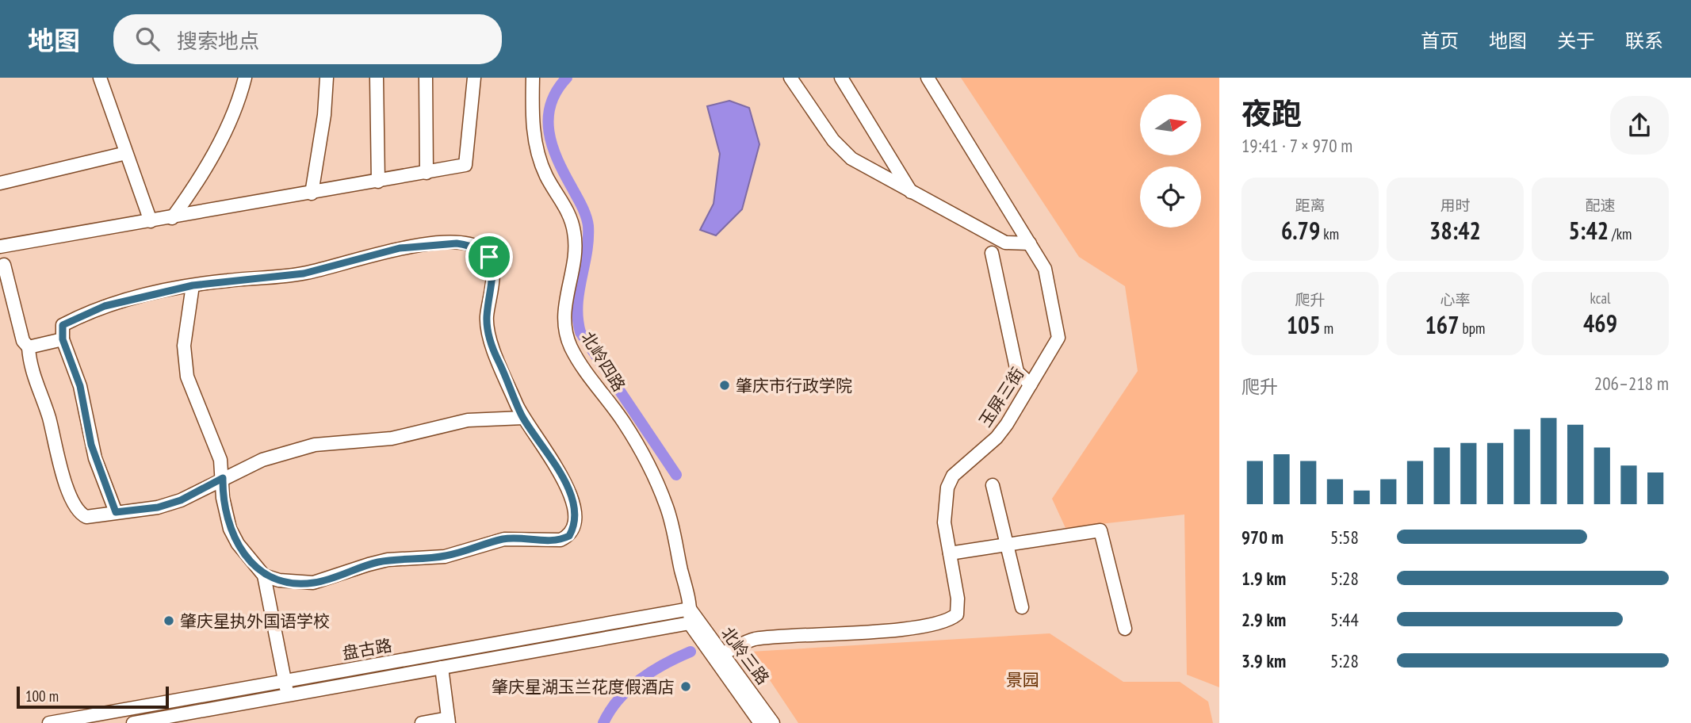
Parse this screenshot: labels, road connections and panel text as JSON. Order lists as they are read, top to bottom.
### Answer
{
  "streets": {
    "street": [
      "北岭四路",
      "玉屏三街",
      "盘古路",
      "北岭三路"
    ]
  },
  "crossings": [
    ["北岭四路", "盘古路"],
    ["北岭四路", "北岭三路"],
    ["玉屏三街", "北岭三路"],
    ["盘古路", "北岭三路"]
  ],
  "parks": ["景园"],
  "places": ["肇庆市行政学院", "肇庆星执外国语学校", "肇庆星湖玉兰花度假酒店"],
  "scale_bar": "100 m",
  "north": "right",
  "page": {
    "header": "地图",
    "search": "搜索地点",
    "nav": [
      "首页",
      "地图",
      "关于",
      "联系"
    ],
    "heading": ["夜跑", "19:41 · 7 × 970 m"],
    "stats": [
      ["距离", "6.79 km"],
      ["用时", "38:42"],
      ["配速", "5:42 /km"],
      ["爬升", "105 m"],
      ["心率", "167 bpm"],
      ["kcal", "469"]
    ],
    "chart": ["爬升", "206–218 m"],
    "list": [
      {
        "name": "970 m",
        "note": "5:58"
      },
      {
        "name": "1.9 km",
        "note": "5:28"
      },
      {
        "name": "2.9 km",
        "note": "5:44"
      },
      {
        "name": "3.9 km",
        "note": "5:28"
      }
    ],
    "scale": "100 m"
  }
}
